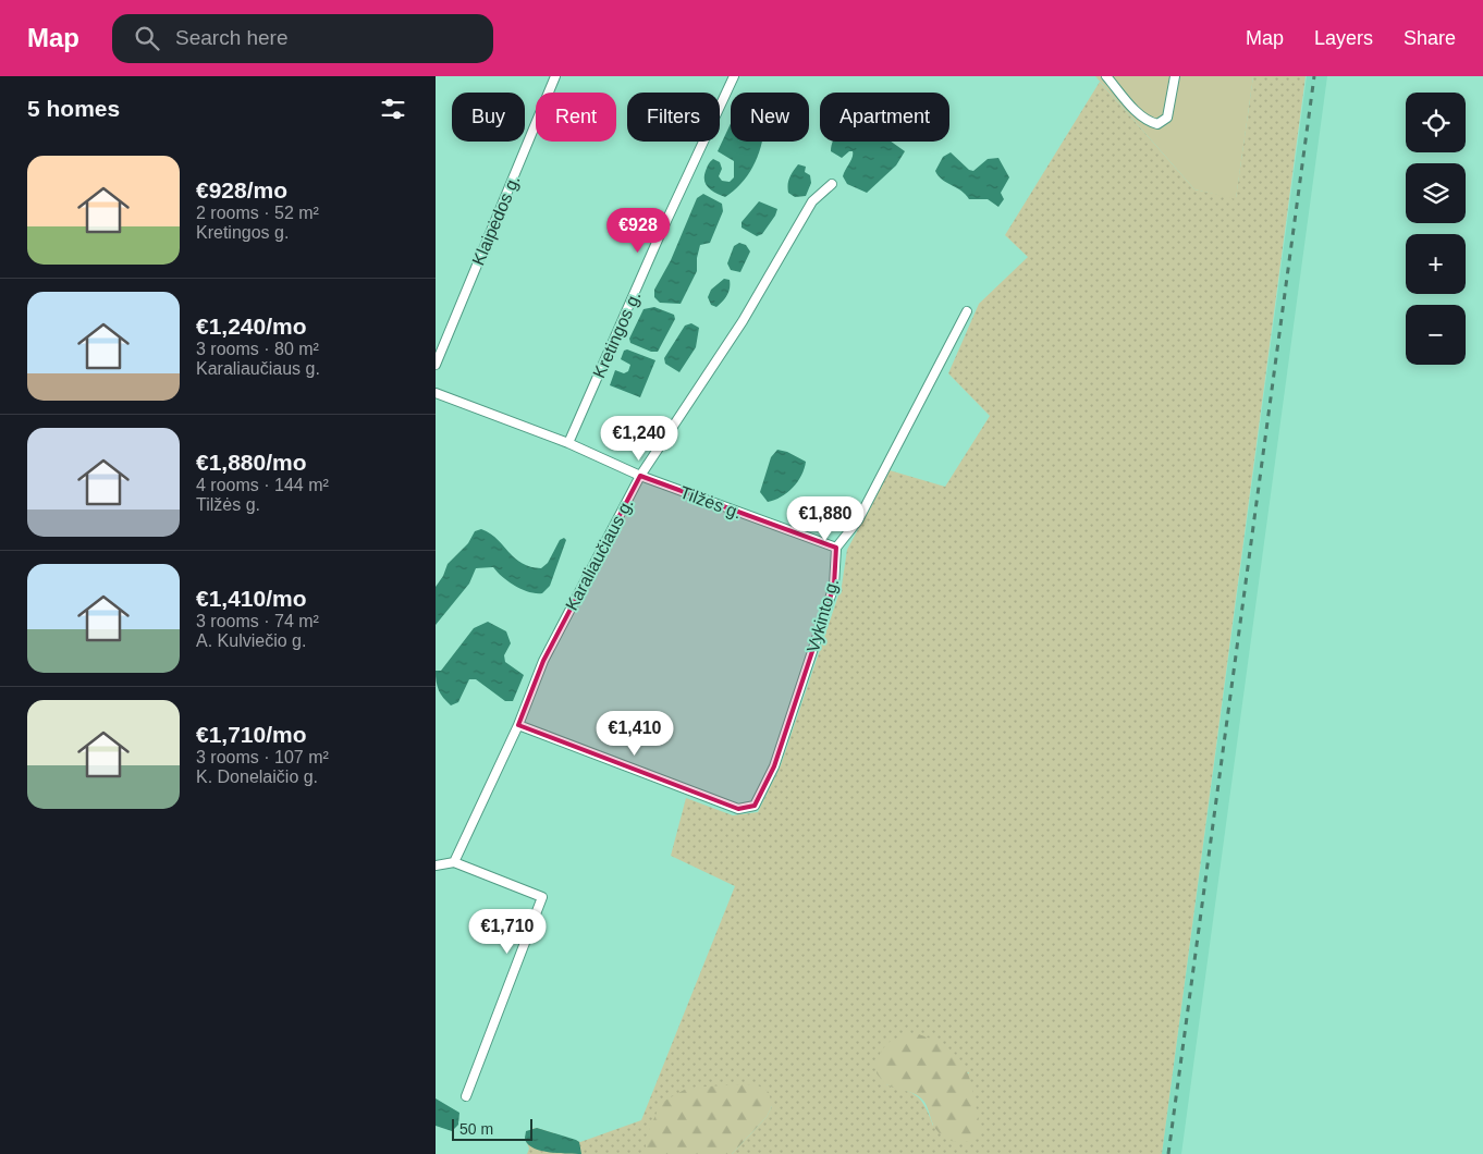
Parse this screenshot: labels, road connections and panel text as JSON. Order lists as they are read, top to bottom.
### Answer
{
  "streets": {
    "street": [
      "Klaipėdos g.",
      "Kretingos g.",
      "Tilžės g.",
      "Karaliaučiaus g.",
      "Vykinto g."
    ]
  },
  "crossings": [
    ["Kretingos g.", "Tilžės g."],
    ["Tilžės g.", "Karaliaučiaus g."],
    ["Tilžės g.", "Vykinto g."],
    ["Karaliaučiaus g.", "Vykinto g."]
  ],
  "scale_bar": "50 m",
  "page": {
    "header": "Map",
    "search": "Search here",
    "nav": ["Map", "Layers", "Share"],
    "heading": "5 homes",
    "map_buttons": ["+", "−"],
    "chip": [
      "Buy",
      "Rent",
      "Filters",
      "New",
      "Apartment"
    ],
    "list": [
      {
        "name": "€928/mo",
        "note": "2 rooms · 52 m² · Kretingos g."
      },
      {
        "name": "€1,240/mo",
        "note": "3 rooms · 80 m² · Karaliaučiaus g."
      },
      {
        "name": "€1,880/mo",
        "note": "4 rooms · 144 m² · Tilžės g."
      },
      {
        "name": "€1,410/mo",
        "note": "3 rooms · 74 m² · A. Kulviečio g."
      },
      {
        "name": "€1,710/mo",
        "note": "3 rooms · 107 m² · K. Donelaičio g."
      }
    ],
    "price": [
      "€928",
      "€1,240",
      "€1,880",
      "€1,410",
      "€1,710"
    ],
    "scale": "50 m"
  }
}
